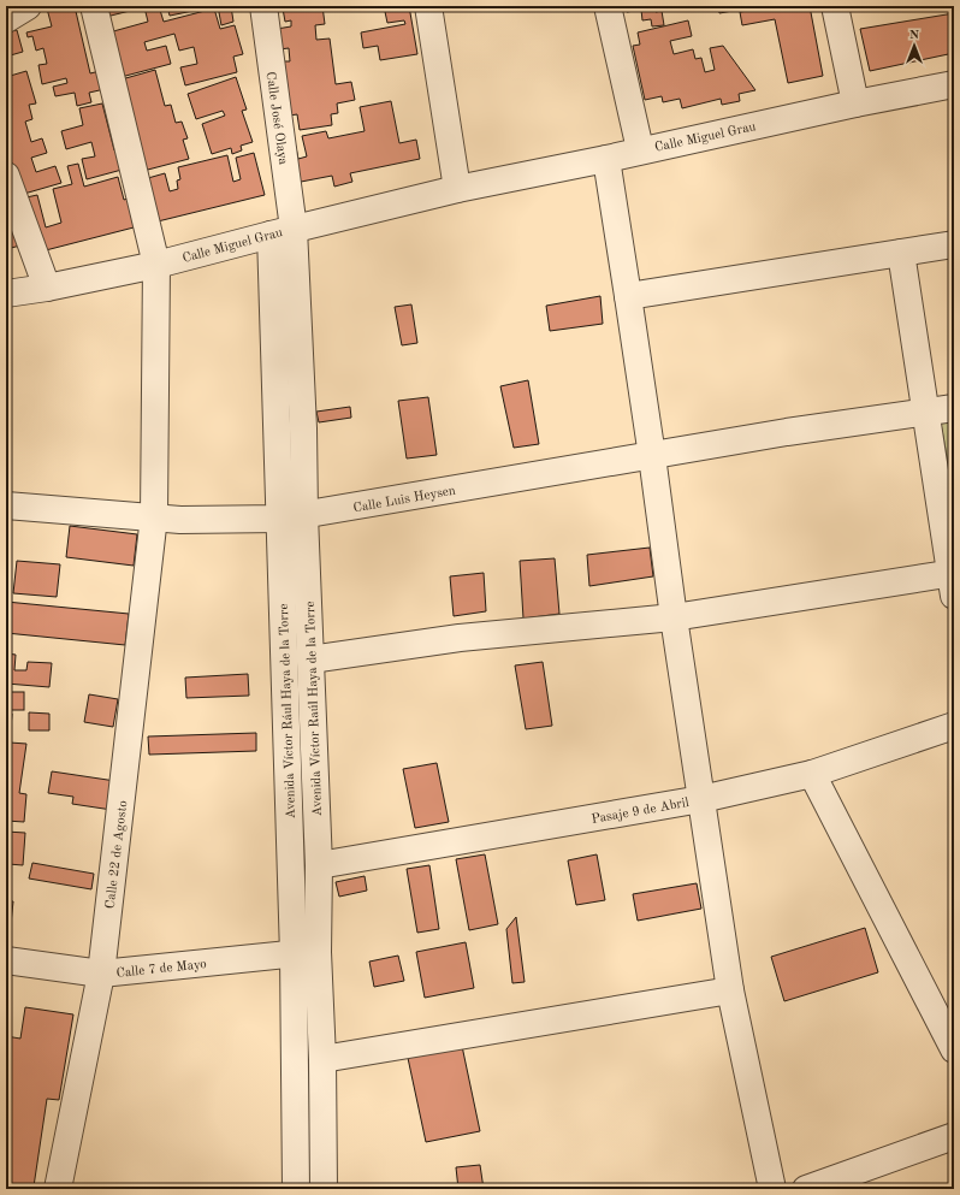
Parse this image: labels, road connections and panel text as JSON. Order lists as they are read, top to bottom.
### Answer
{
  "streets": {
    "street": [
      "Calle José Olaya",
      "Calle Miguel Grau",
      "Calle Luis Heysen",
      "Avenida Víctor Raúl Haya de la Torre",
      "Avenida Víctor Rául Haya de la Torre",
      "Pasaje 9 de Abril",
      "Calle 22 de Agosto",
      "Calle 7 de Mayo"
    ]
  },
  "crossings": [
    ["Calle José Olaya", "Calle Miguel Grau"],
    ["Calle José Olaya", "Avenida Víctor Rául Haya de la Torre"],
    ["Calle Miguel Grau", "Avenida Víctor Rául Haya de la Torre"],
    ["Calle Miguel Grau", "Calle 22 de Agosto"],
    ["Calle Luis Heysen", "Avenida Víctor Raúl Haya de la Torre"],
    ["Calle Luis Heysen", "Avenida Víctor Rául Haya de la Torre"],
    ["Calle Luis Heysen", "Calle 22 de Agosto"],
    ["Avenida Víctor Raúl Haya de la Torre", "Avenida Víctor Rául Haya de la Torre"],
    ["Avenida Víctor Raúl Haya de la Torre", "Pasaje 9 de Abril"],
    ["Avenida Víctor Raúl Haya de la Torre", "Calle 7 de Mayo"],
    ["Avenida Víctor Rául Haya de la Torre", "Calle 7 de Mayo"],
    ["Calle 22 de Agosto", "Calle 7 de Mayo"]
  ],
  "north": "top"
}
